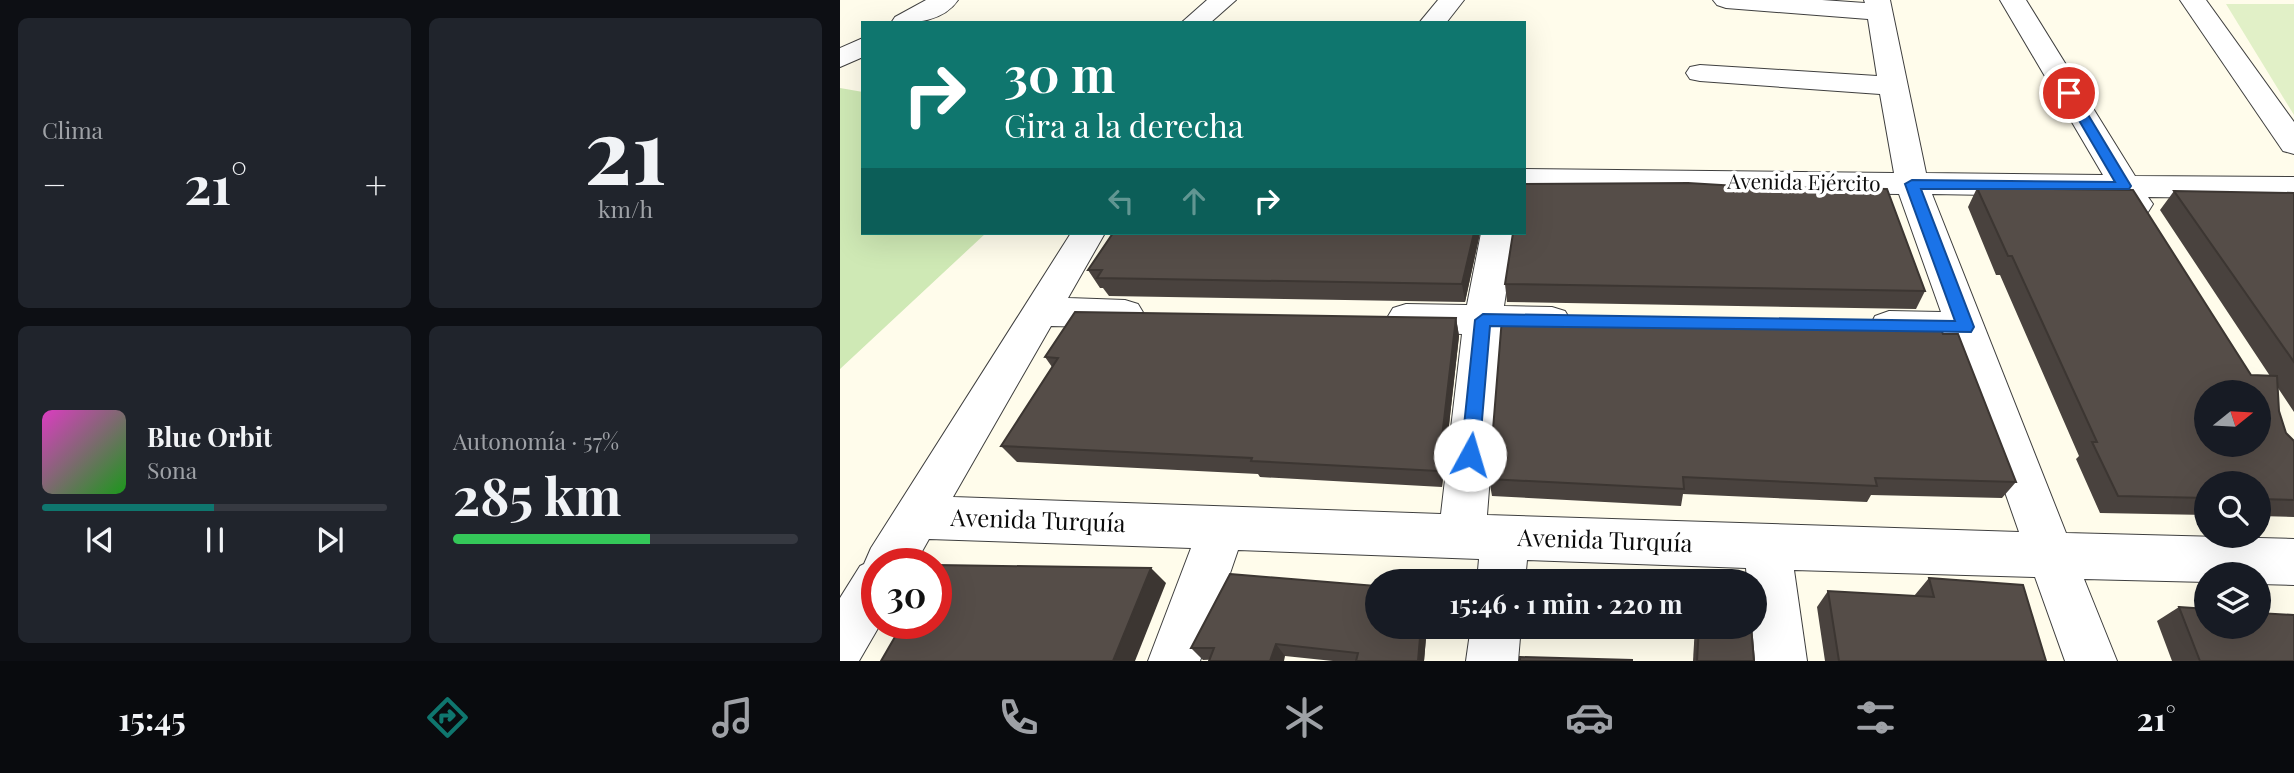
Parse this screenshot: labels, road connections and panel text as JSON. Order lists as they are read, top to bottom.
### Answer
{
  "streets": {
    "street": ["Avenida Ejército", "Avenida Turquía"]
  },
  "north": "right",
  "page": {
    "tile": [
      "Clima",
      ["21", "km/h"],
      ["Autonomía · 57%", "285 km"]
    ],
    "turn": ["30 m", "Gira a la derecha"],
    "heat": ["−", "21°", "+"],
    "song": ["Blue Orbit", "Sona"],
    "limit": "30",
    "trip": "15:46 · 1 min · 220 m",
    "tabs": ["15:45", "21°"]
  }
}
